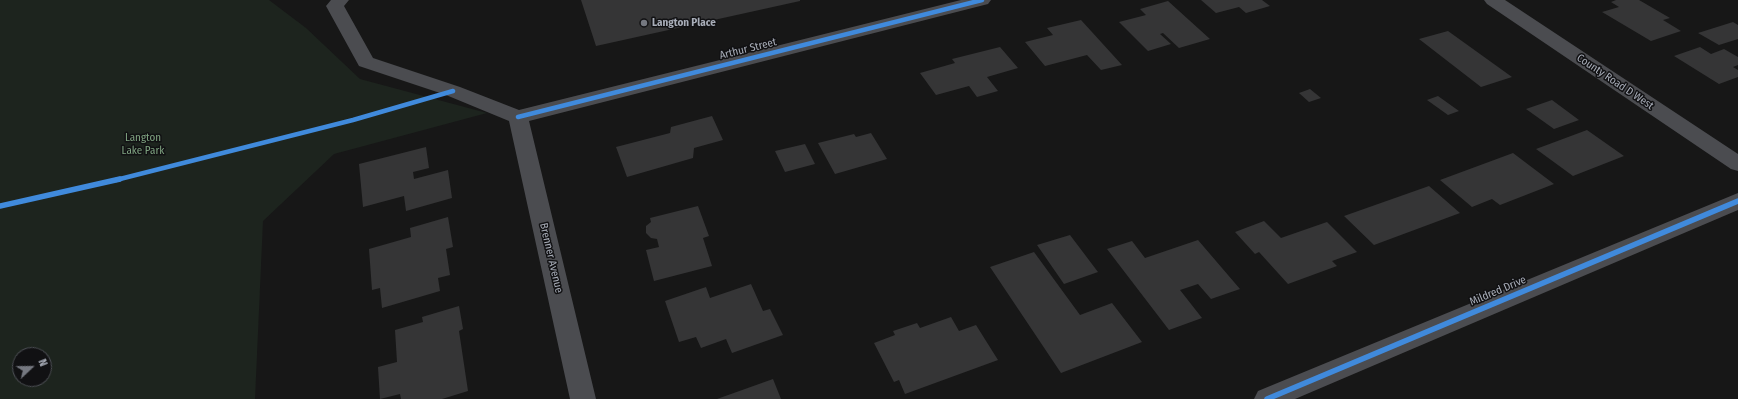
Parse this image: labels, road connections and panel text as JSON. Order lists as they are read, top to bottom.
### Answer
{
  "streets": {
    "street": [
      "Arthur Street",
      "County Road D West",
      "Brenner Avenue",
      "Mildred Drive"
    ]
  },
  "crossings": [
    ["Arthur Street", "Brenner Avenue"]
  ],
  "parks": ["Langton Lake Park"],
  "places": ["Langton Place"],
  "north": "right"
}
